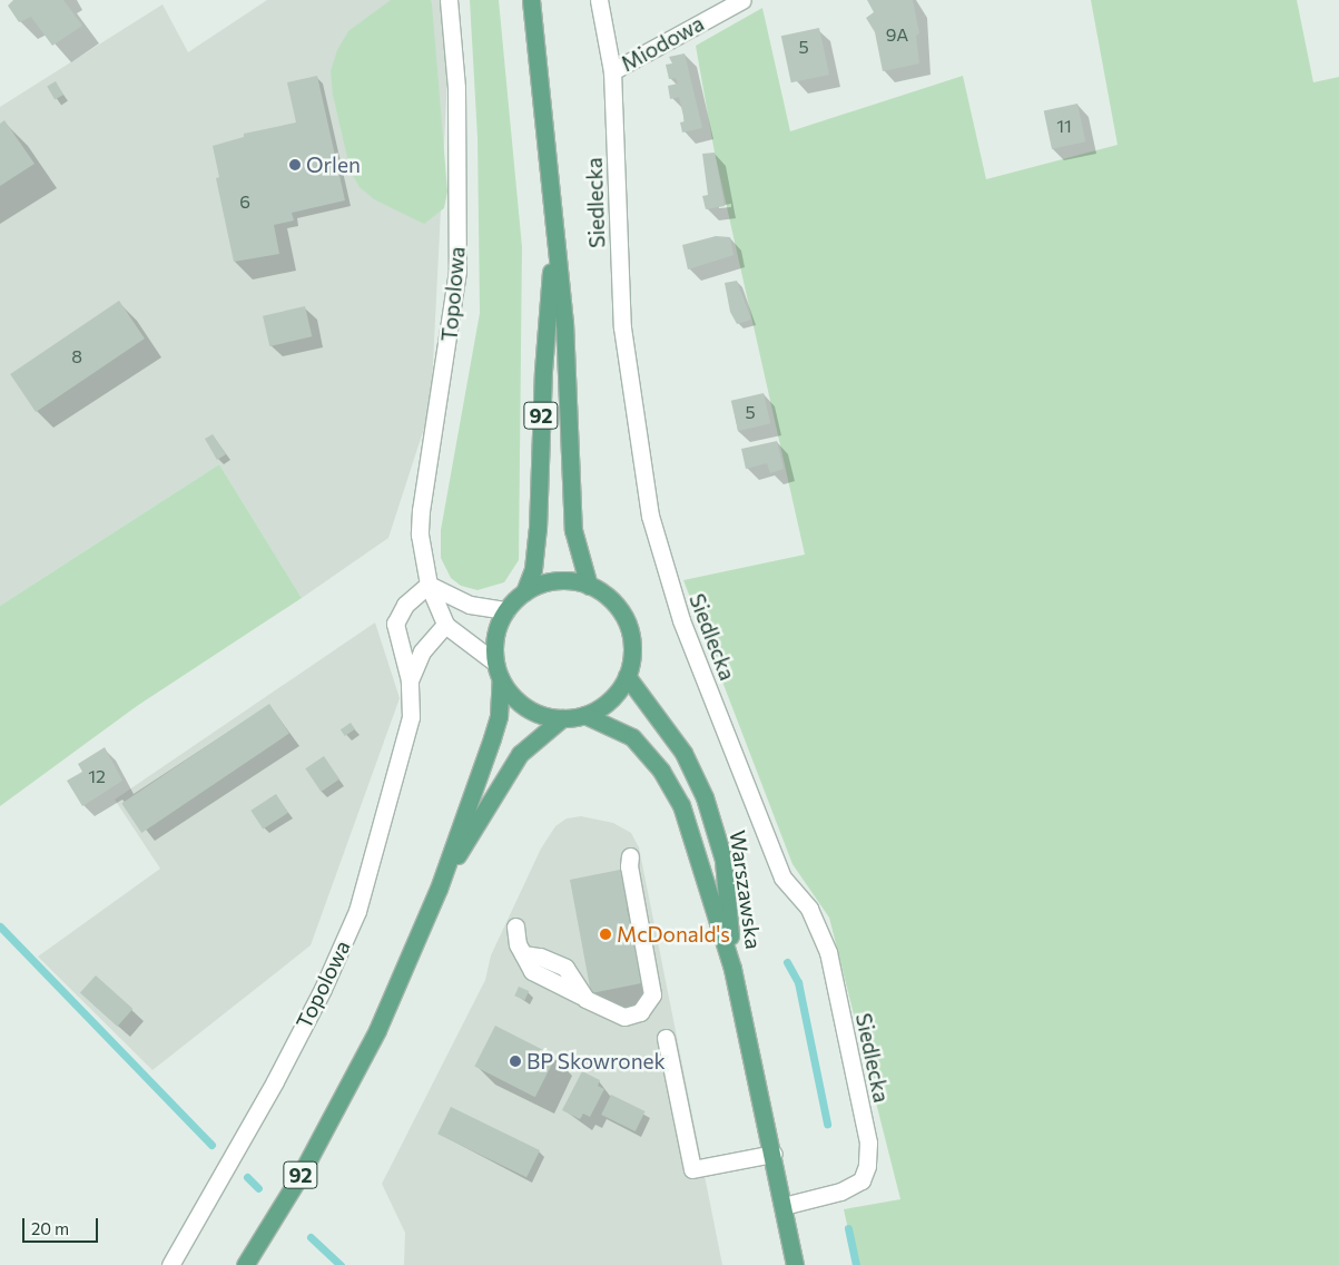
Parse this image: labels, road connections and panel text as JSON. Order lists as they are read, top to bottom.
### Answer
{
  "streets": {
    "main road": ["Siedlecka", "92", "Warszawska"],
    "street": ["Miodowa", "Topolowa"]
  },
  "crossings": [
    ["Miodowa", "Siedlecka"],
    ["Siedlecka", "92"],
    ["Siedlecka", "Warszawska"],
    ["92", "Warszawska"]
  ],
  "places": ["Orlen", "McDonald's", "BP Skowronek"],
  "house_numbers": [
    "9A",
    "5",
    "11",
    "6",
    "8",
    "5",
    "12"
  ],
  "scale_bar": "20 m"
}
